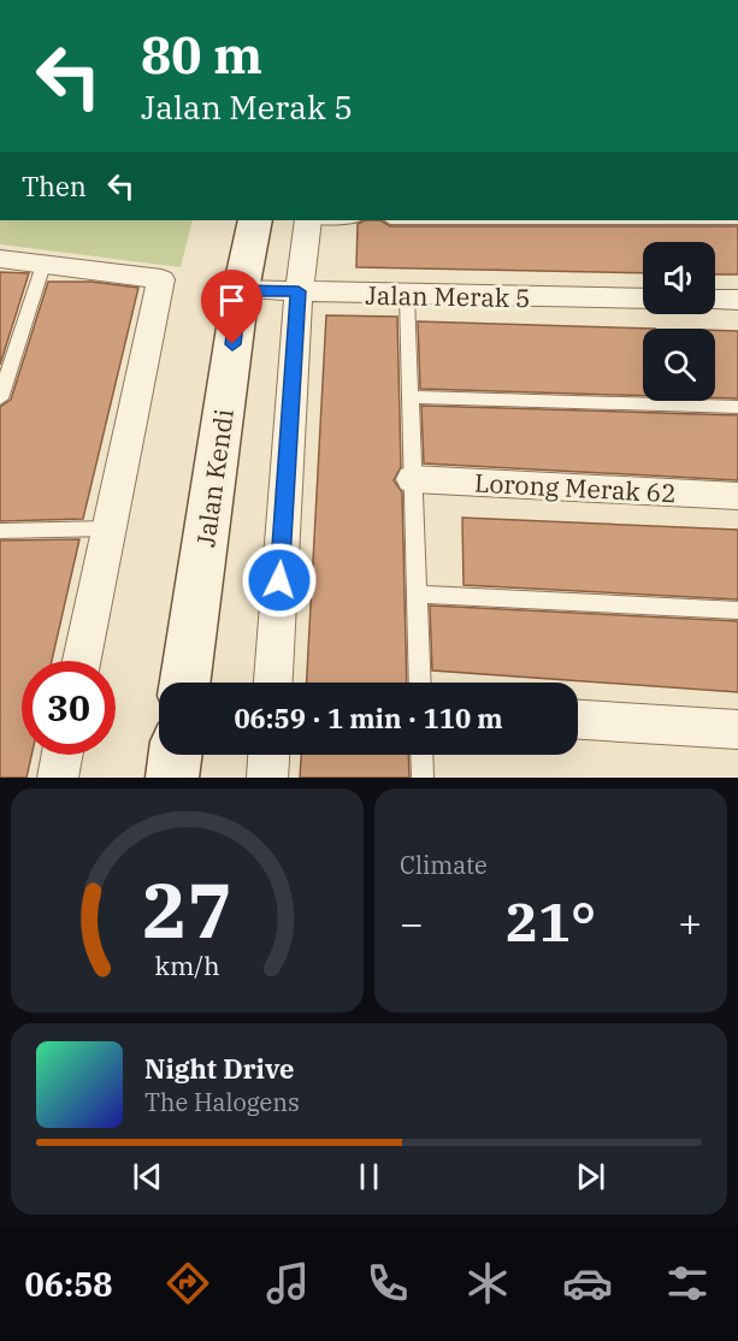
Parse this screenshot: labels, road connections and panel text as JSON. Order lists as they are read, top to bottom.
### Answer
{
  "streets": {
    "street": ["Jalan Merak 5", "Jalan Kendi", "Lorong Merak 62"]
  },
  "crossings": [
    ["Jalan Merak 5", "Jalan Kendi"]
  ],
  "page": {
    "turn": ["80 m", "Jalan Merak 5"],
    "then": "Then",
    "limit": "30",
    "trip": "06:59 · 1 min · 110 m",
    "tile": "Climate",
    "heat": ["−", "21°", "+"],
    "song": ["Night Drive", "The Halogens"],
    "tabs": "06:58",
    "gauge": ["27", "km/h"]
  }
}
